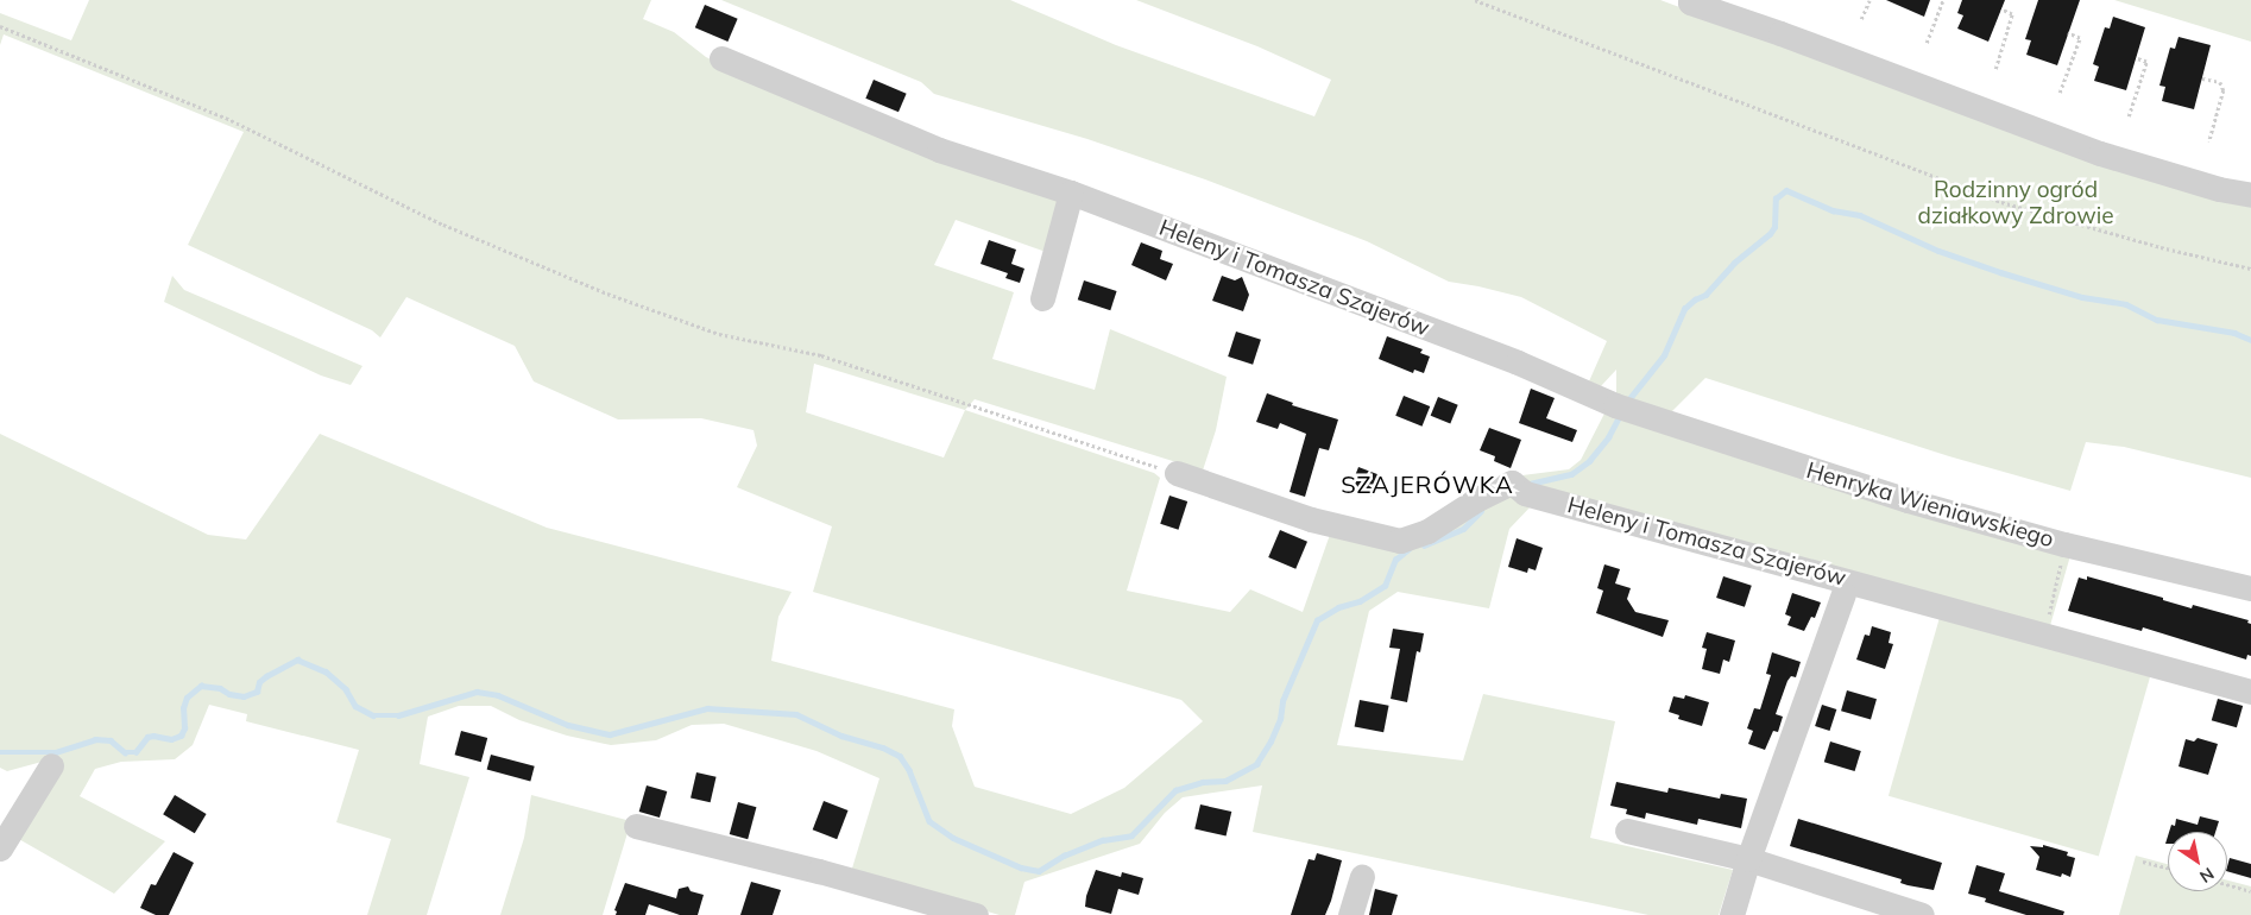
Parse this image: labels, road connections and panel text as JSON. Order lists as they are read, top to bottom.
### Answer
{
  "streets": {
    "street": ["Heleny i Tomasza Szajerów", "Henryka Wieniawskiego"]
  },
  "crossings": [
    ["Heleny i Tomasza Szajerów", "Henryka Wieniawskiego"]
  ],
  "districts": ["SZAJERÓWKA"],
  "parks": ["Rodzinny ogród działkowy Zdrowie"],
  "north": "bottom right"
}
